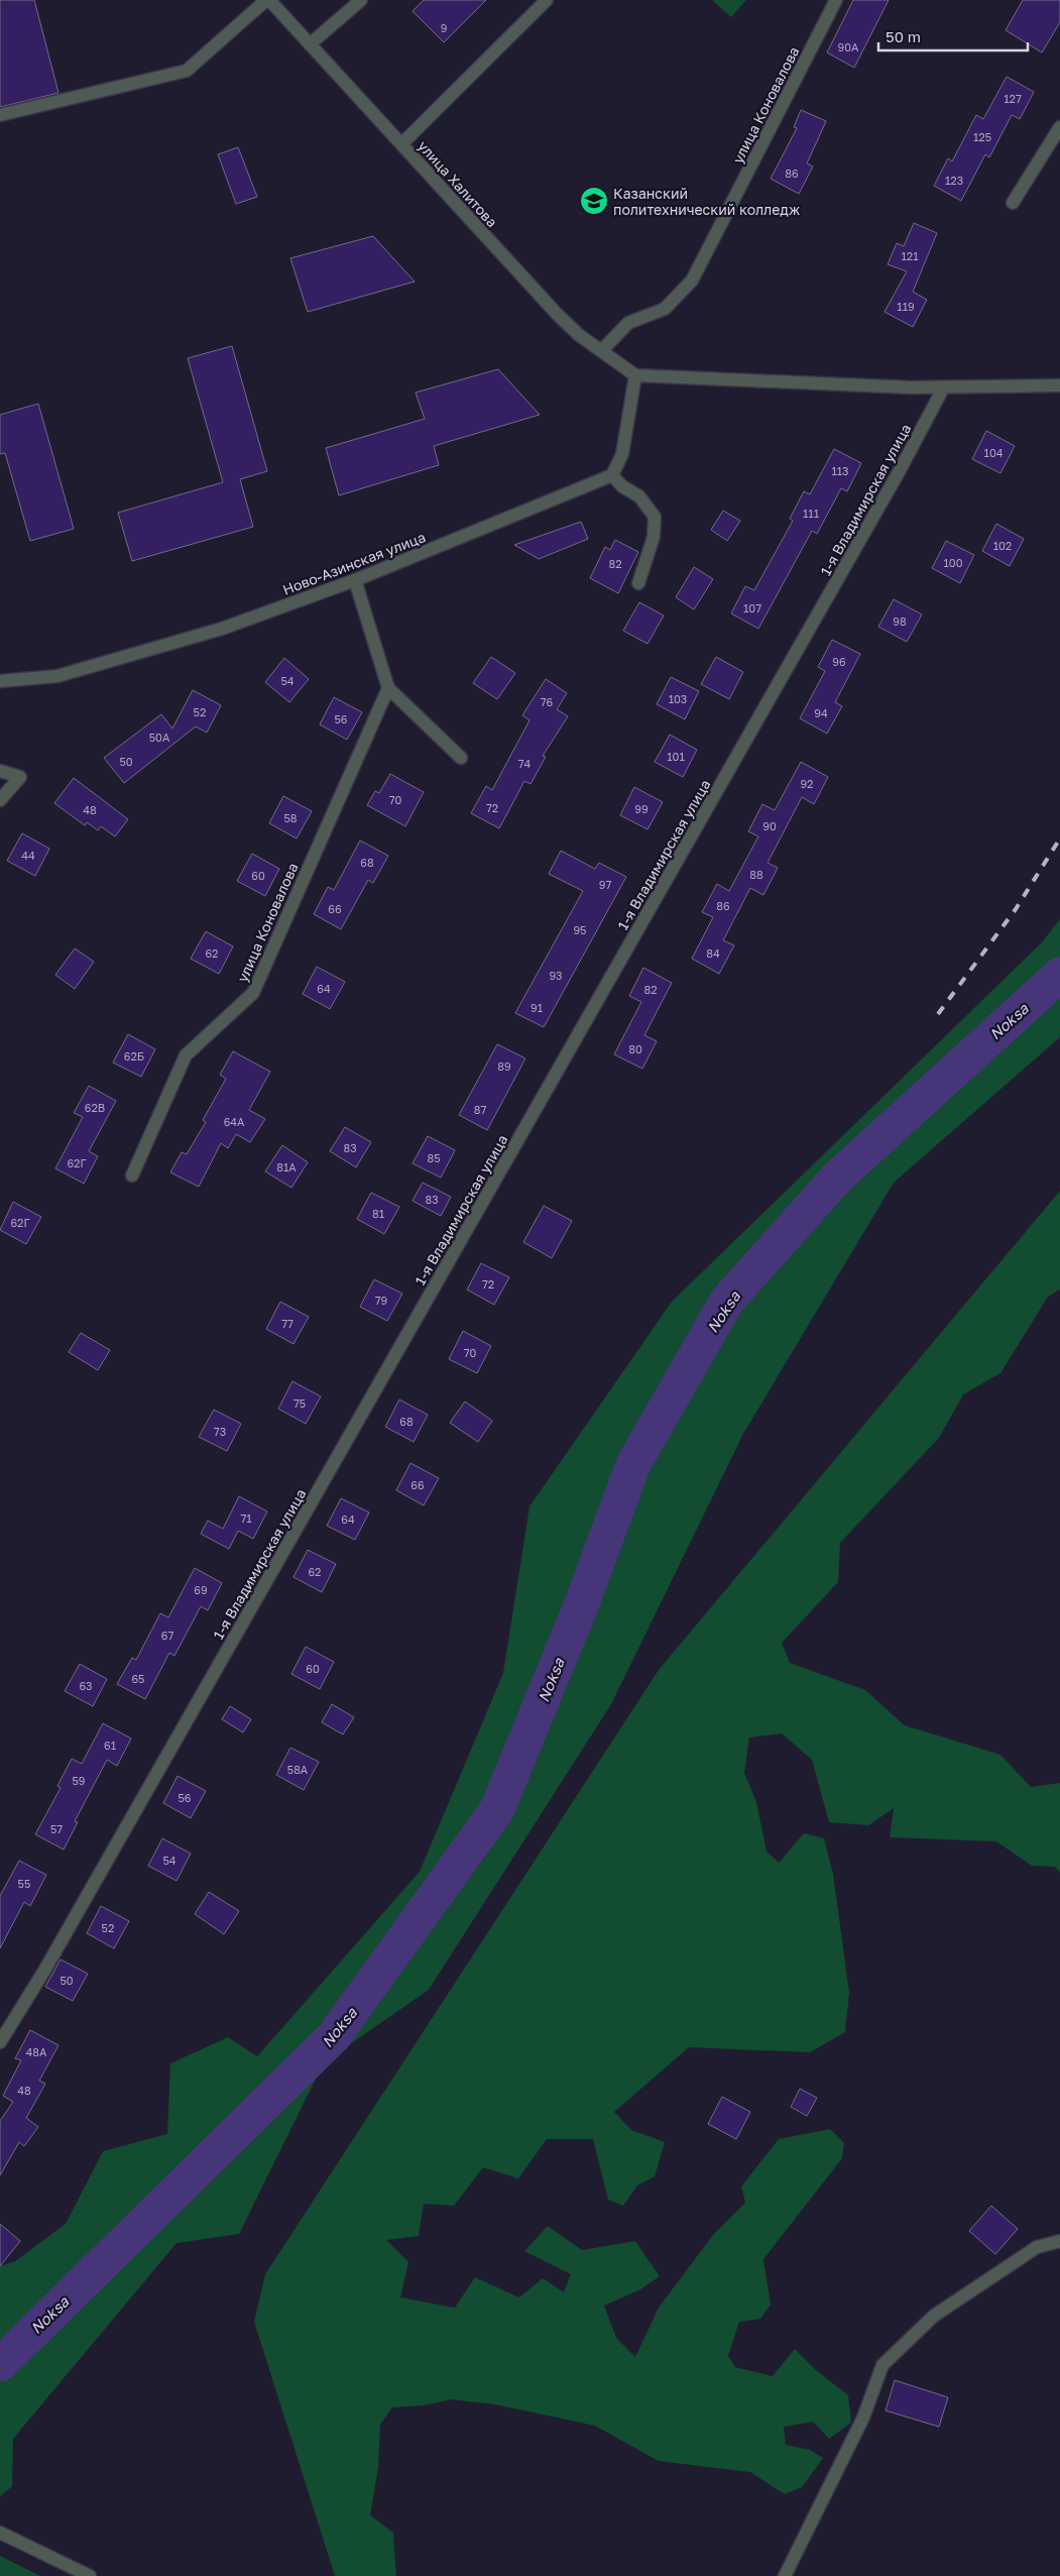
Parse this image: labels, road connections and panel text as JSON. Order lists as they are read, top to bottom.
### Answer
{
  "streets": {
    "street": [
      "улица Коновалова",
      "улица Халитова",
      "1-я Владимирская улица",
      "Ново-Азинская улица"
    ]
  },
  "crossings": [
    ["улица Коновалова", "улица Халитова"]
  ],
  "water": ["Noksa"],
  "places": {
    "school or university": ["Казанский политехнический колледж"]
  },
  "house_numbers": [
    "9",
    "90А",
    "127",
    "125",
    "86",
    "123",
    "121",
    "119",
    "104",
    "113",
    "111",
    "102",
    "100",
    "82",
    "107",
    "98",
    "96",
    "54",
    "103",
    "76",
    "52",
    "94",
    "56",
    "50А",
    "101",
    "50",
    "74",
    "92",
    "70",
    "72",
    "99",
    "48",
    "58",
    "90",
    "44",
    "68",
    "88",
    "60",
    "97",
    "86",
    "66",
    "95",
    "62",
    "84",
    "93",
    "64",
    "82",
    "91",
    "80",
    "62Б",
    "89",
    "62В",
    "87",
    "64А",
    "83",
    "85",
    "62Г",
    "81А",
    "83",
    "81",
    "62Г",
    "72",
    "79",
    "77",
    "70",
    "75",
    "68",
    "73",
    "66",
    "71",
    "64",
    "62",
    "69",
    "67",
    "60",
    "65",
    "63",
    "61",
    "58А",
    "59",
    "56",
    "57",
    "54",
    "55",
    "52",
    "50",
    "48А",
    "48"
  ],
  "scale_bar": "50 m"
}
